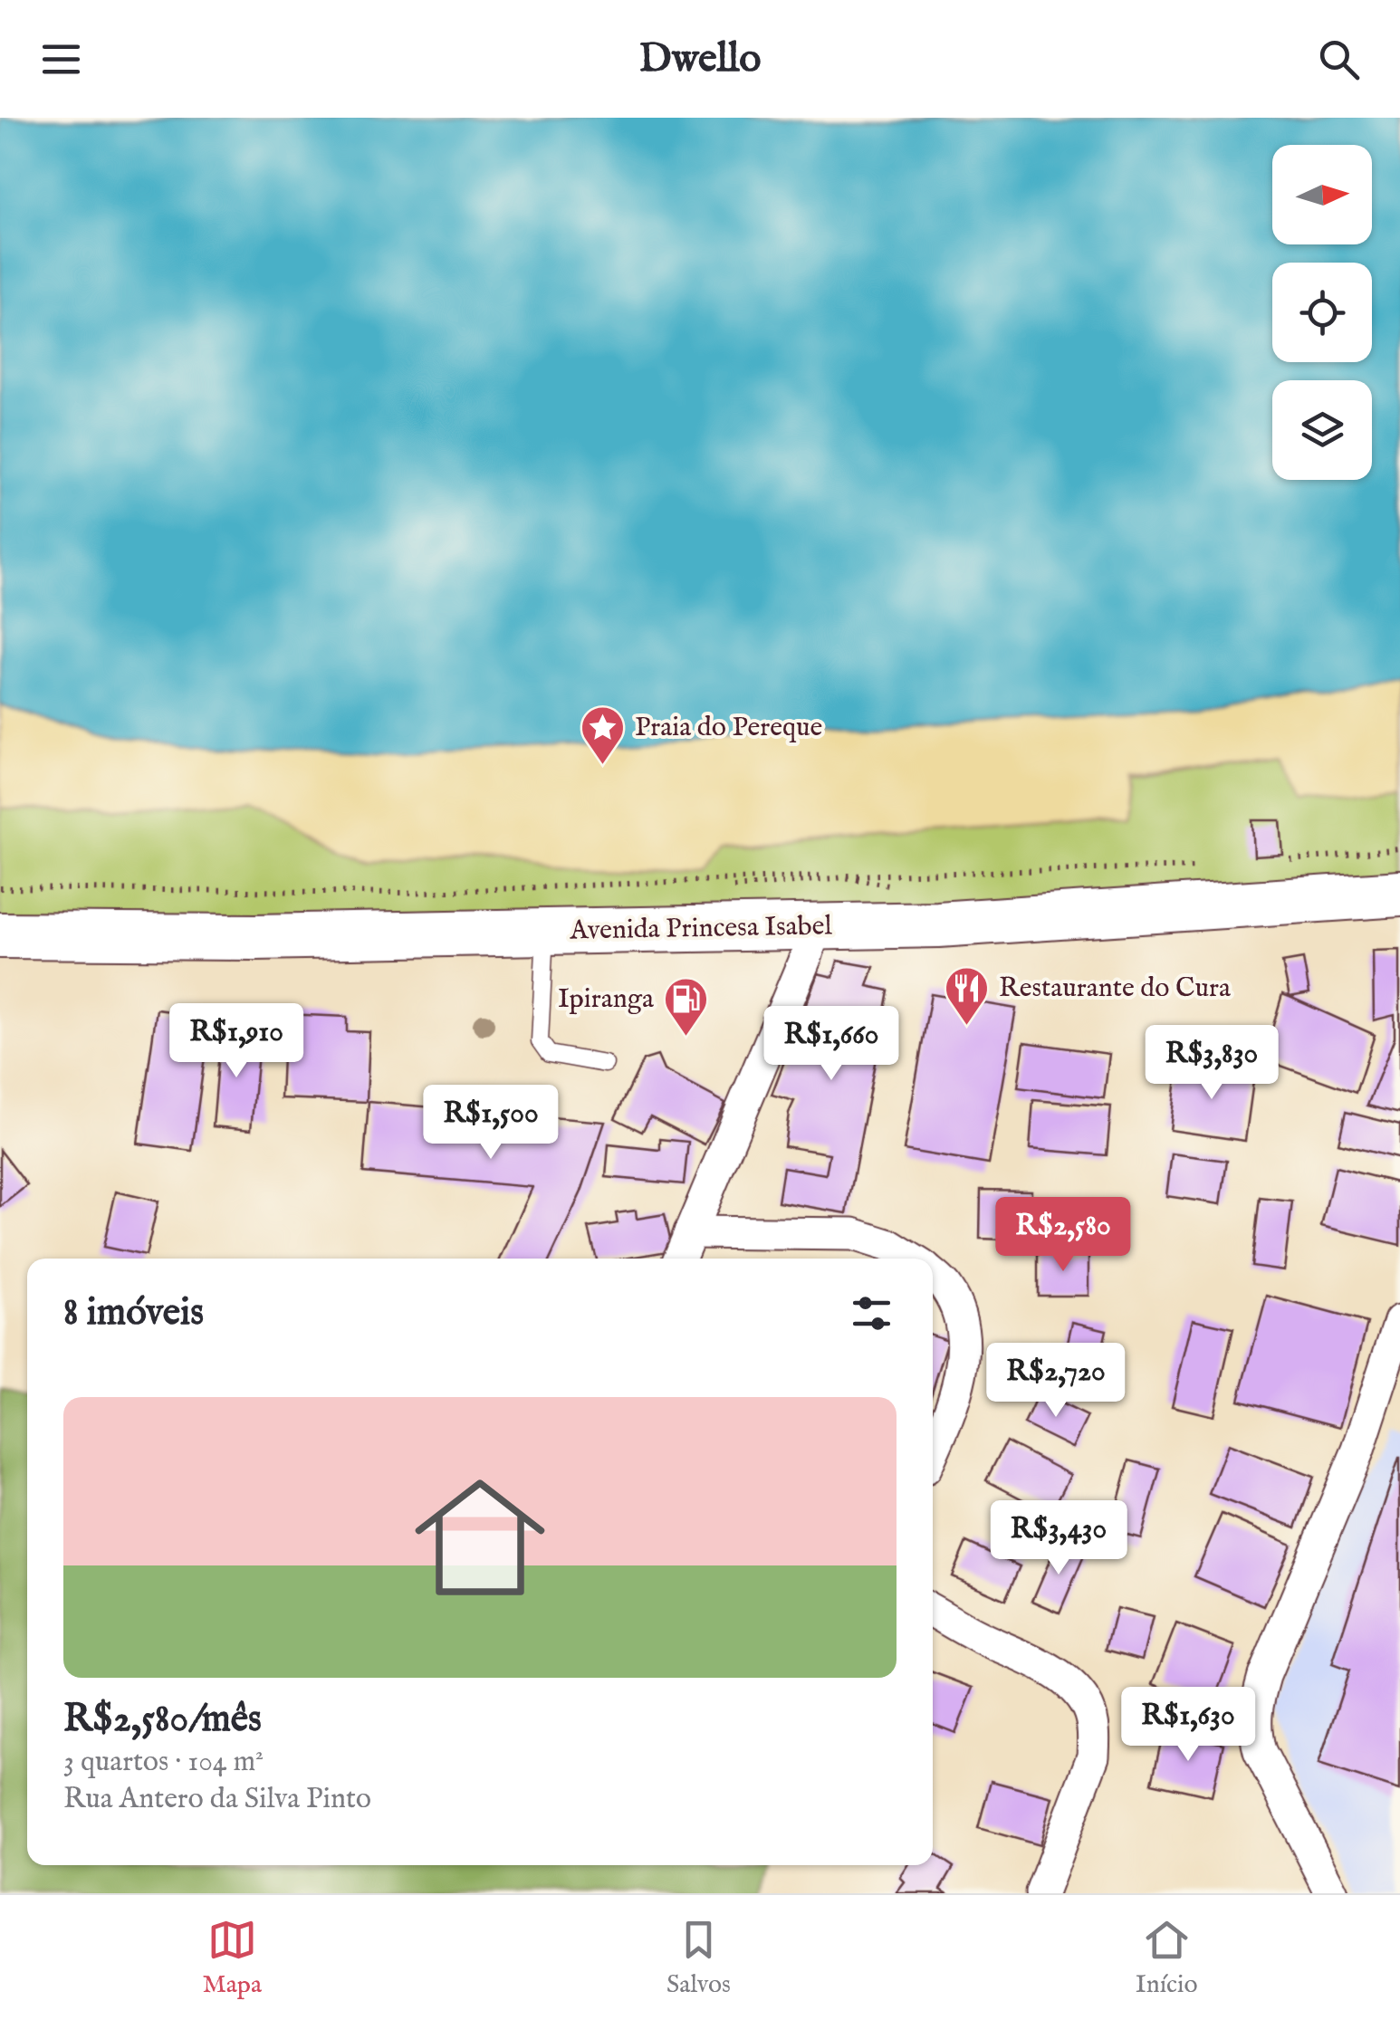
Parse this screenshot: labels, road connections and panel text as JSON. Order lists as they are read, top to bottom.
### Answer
{
  "streets": {
    "main road": ["Avenida Princesa Isabel"]
  },
  "places": {
    "place": ["Praia do Pereque"],
    "restaurant": ["Restaurante do Cura"],
    "fuel station": ["Ipiranga"]
  },
  "north": "right",
  "page": {
    "header": "Dwello",
    "price": [
      "R$1,910",
      "R$1,660",
      "R$3,830",
      "R$1,500",
      "R$2,580",
      "R$2,720",
      "R$3,430",
      "R$1,630"
    ],
    "heading": "8 imóveis",
    "list": [
      {
        "name": "R$2,580/mês",
        "note": "3 quartos · 104 m² · Rua Antero da Silva Pinto"
      }
    ],
    "tabs": ["Mapa", "Salvos", "Início"]
  }
}
